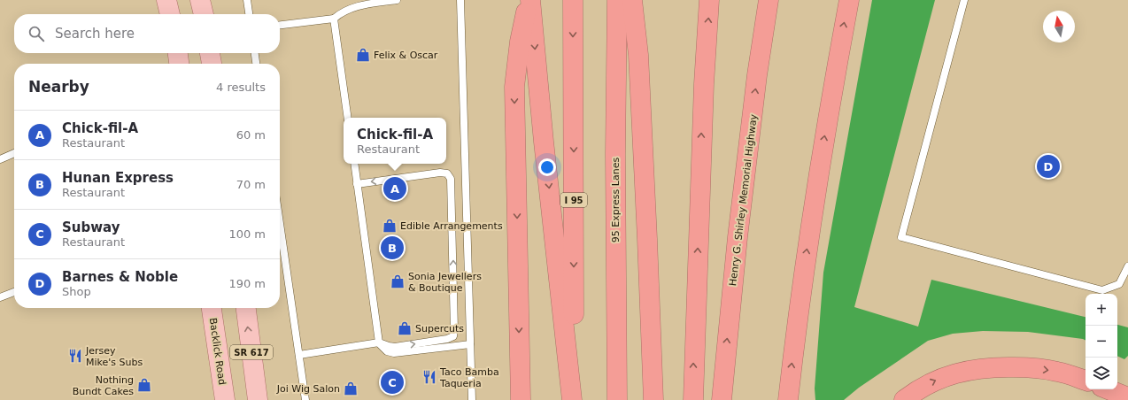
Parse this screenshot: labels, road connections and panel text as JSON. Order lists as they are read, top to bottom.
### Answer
{
  "streets": {
    "highway": ["I 95", "95 Express Lanes", "Henry G. Shirley Memorial Highway"],
    "main road": ["Backlick Road", "SR 617"]
  },
  "places": {
    "shop": [
      "Felix & Oscar",
      "Edible Arrangements",
      "Sonia Jewellers & Boutique",
      "Supercuts",
      "Nothing Bundt Cakes",
      "Joi Wig Salon"
    ],
    "restaurant": ["Jersey Mike's Subs", "Taco Bamba Taqueria"]
  },
  "north": "top",
  "page": {
    "search": "Search here",
    "heading": ["Nearby", "4 results"],
    "list": [
      {
        "mark": "A",
        "name": "Chick-fil-A",
        "note": "Restaurant",
        "value": "60 m"
      },
      {
        "mark": "B",
        "name": "Hunan Express",
        "note": "Restaurant",
        "value": "70 m"
      },
      {
        "mark": "C",
        "name": "Subway",
        "note": "Restaurant",
        "value": "100 m"
      },
      {
        "mark": "D",
        "name": "Barnes & Noble",
        "note": "Shop",
        "value": "190 m"
      }
    ],
    "popup": ["Chick-fil-A", "Restaurant"],
    "pins": [
      "D",
      "A",
      "B",
      "C"
    ],
    "map_buttons": ["+", "−"]
  }
}
